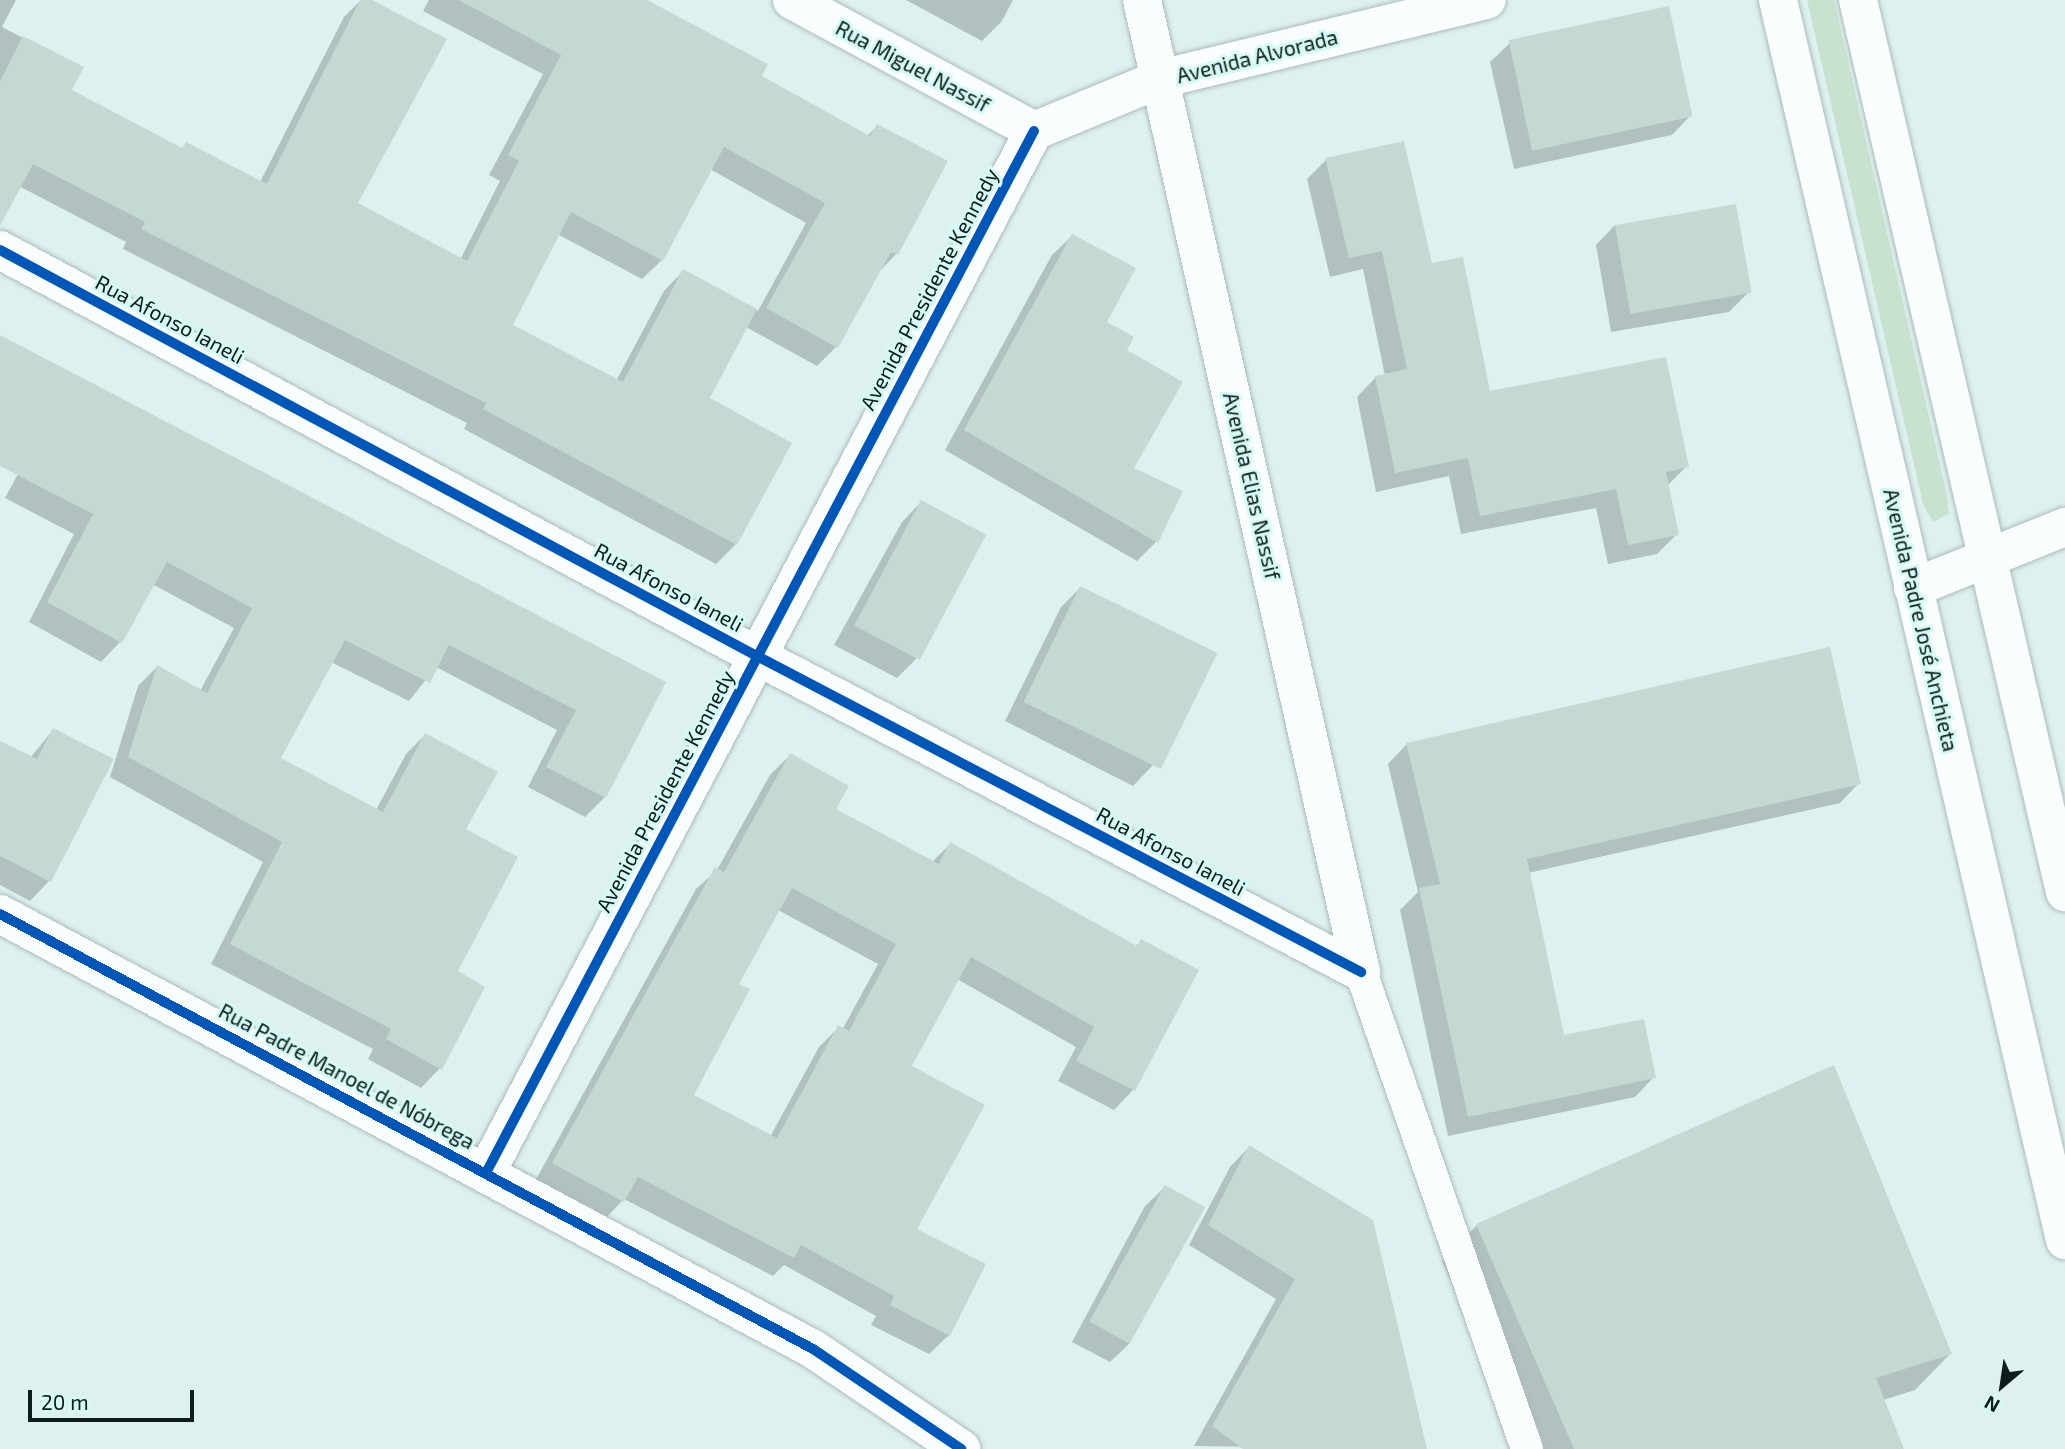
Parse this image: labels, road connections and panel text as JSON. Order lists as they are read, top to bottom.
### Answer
{
  "streets": {
    "street": [
      "Avenida Alvorada",
      "Rua Miguel Nassif",
      "Avenida Presidente Kennedy",
      "Rua Afonso Ianeli",
      "Avenida Elias Nassif",
      "Avenida Padre José Anchieta",
      "Rua Padre Manoel de Nóbrega"
    ]
  },
  "crossings": [
    ["Avenida Alvorada", "Rua Miguel Nassif"],
    ["Avenida Alvorada", "Avenida Presidente Kennedy"],
    ["Avenida Alvorada", "Avenida Elias Nassif"],
    ["Rua Miguel Nassif", "Avenida Presidente Kennedy"],
    ["Avenida Presidente Kennedy", "Rua Afonso Ianeli"],
    ["Avenida Presidente Kennedy", "Rua Padre Manoel de Nóbrega"],
    ["Rua Afonso Ianeli", "Avenida Elias Nassif"]
  ],
  "scale_bar": "20 m",
  "north": "bottom left"
}
